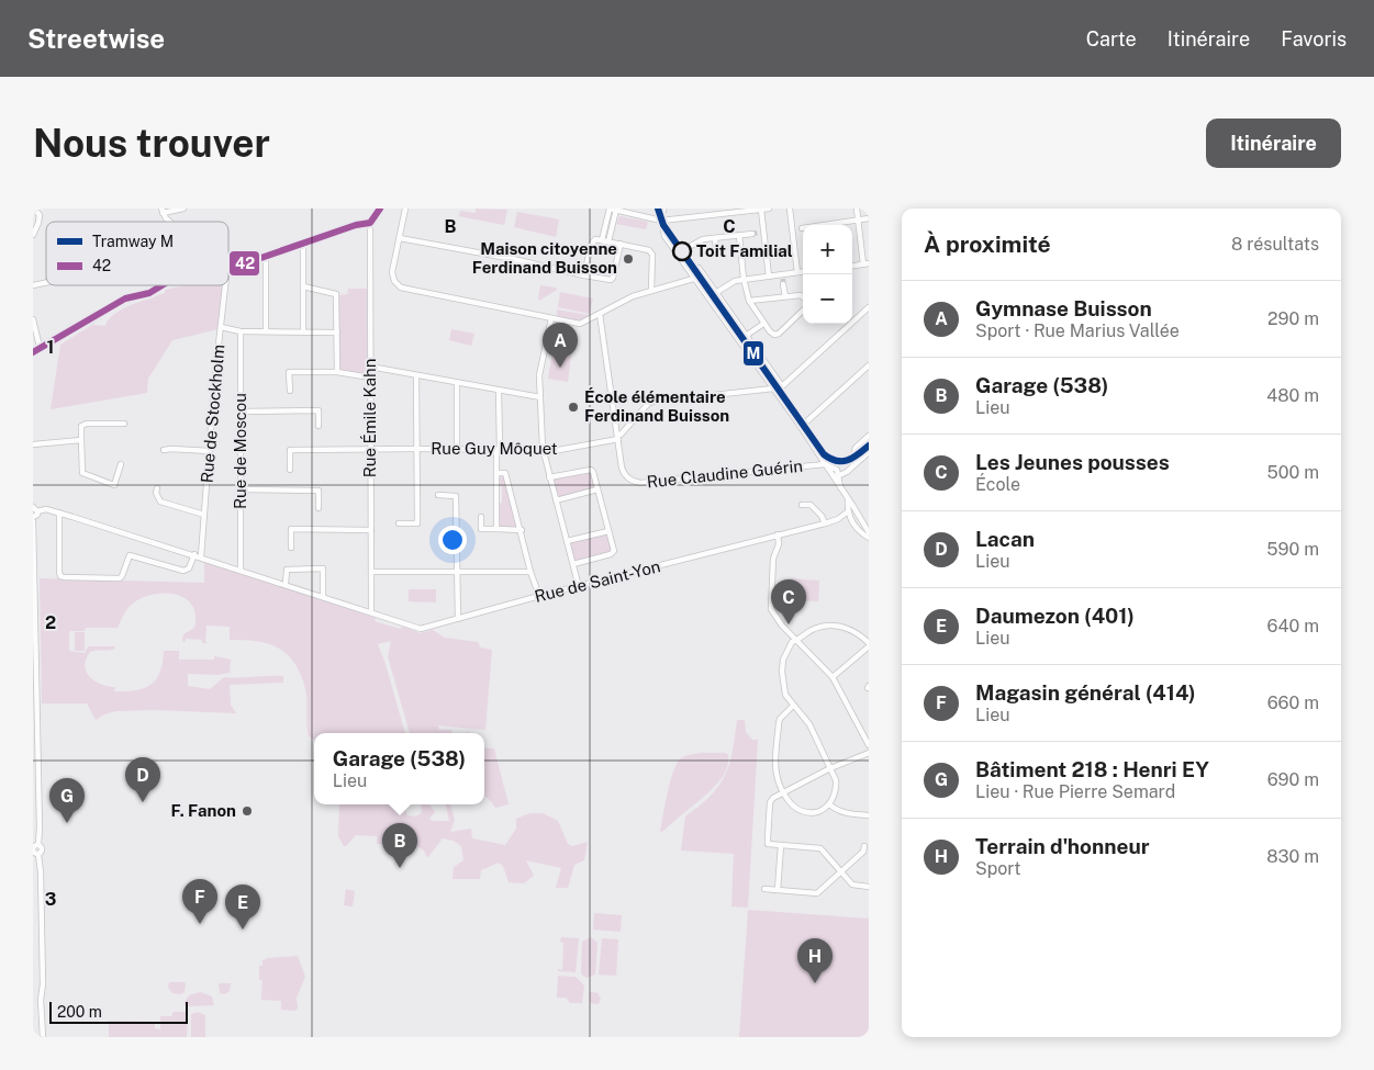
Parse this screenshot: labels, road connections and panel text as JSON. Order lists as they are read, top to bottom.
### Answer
{
  "streets": {
    "street": [
      "Rue de Stockholm",
      "Rue Émile Kahn",
      "Rue Guy Môquet",
      "Rue de Moscou",
      "Rue Claudine Guérin",
      "Rue de Saint-Yon"
    ]
  },
  "crossings": [
    ["Rue de Stockholm", "Rue de Saint-Yon"],
    ["Rue Émile Kahn", "Rue Guy Môquet"],
    ["Rue Émile Kahn", "Rue de Saint-Yon"],
    ["Rue Guy Môquet", "Rue Claudine Guérin"],
    ["Rue de Moscou", "Rue de Saint-Yon"]
  ],
  "places": [
    "Toit Familial",
    "Maison citoyenne Ferdinand Buisson",
    "École élémentaire Ferdinand Buisson",
    "F. Fanon"
  ],
  "lines": ["tram line M", "transit line 42"],
  "legend": ["Tramway M", "42"],
  "scale_bar": "200 m",
  "page": {
    "header": "Streetwise",
    "nav": ["Carte", "Itinéraire", "Favoris"],
    "buttons": "Itinéraire",
    "title": "Nous trouver",
    "heading": ["À proximité", "8 résultats"],
    "map_buttons": ["+", "−"],
    "list": [
      {
        "mark": "A",
        "name": "Gymnase Buisson",
        "note": "Sport · Rue Marius Vallée",
        "value": "290 m"
      },
      {
        "mark": "B",
        "name": "Garage (538)",
        "note": "Lieu",
        "value": "480 m"
      },
      {
        "mark": "C",
        "name": "Les Jeunes pousses",
        "note": "École",
        "value": "500 m"
      },
      {
        "mark": "D",
        "name": "Lacan",
        "note": "Lieu",
        "value": "590 m"
      },
      {
        "mark": "E",
        "name": "Daumezon (401)",
        "note": "Lieu",
        "value": "640 m"
      },
      {
        "mark": "F",
        "name": "Magasin général (414)",
        "note": "Lieu",
        "value": "660 m"
      },
      {
        "mark": "G",
        "name": "Bâtiment 218 : Henri EY",
        "note": "Lieu · Rue Pierre Semard",
        "value": "690 m"
      },
      {
        "mark": "H",
        "name": "Terrain d'honneur",
        "note": "Sport",
        "value": "830 m"
      }
    ],
    "pins": [
      "A",
      "C",
      "D",
      "G",
      "B",
      "F",
      "E",
      "H"
    ],
    "popup": ["Garage (538)", "Lieu"],
    "scale": "200 m"
  },
  "grid": {
    "columns": ["B", "C"],
    "rows": ["1", "2", "3"]
  }
}
